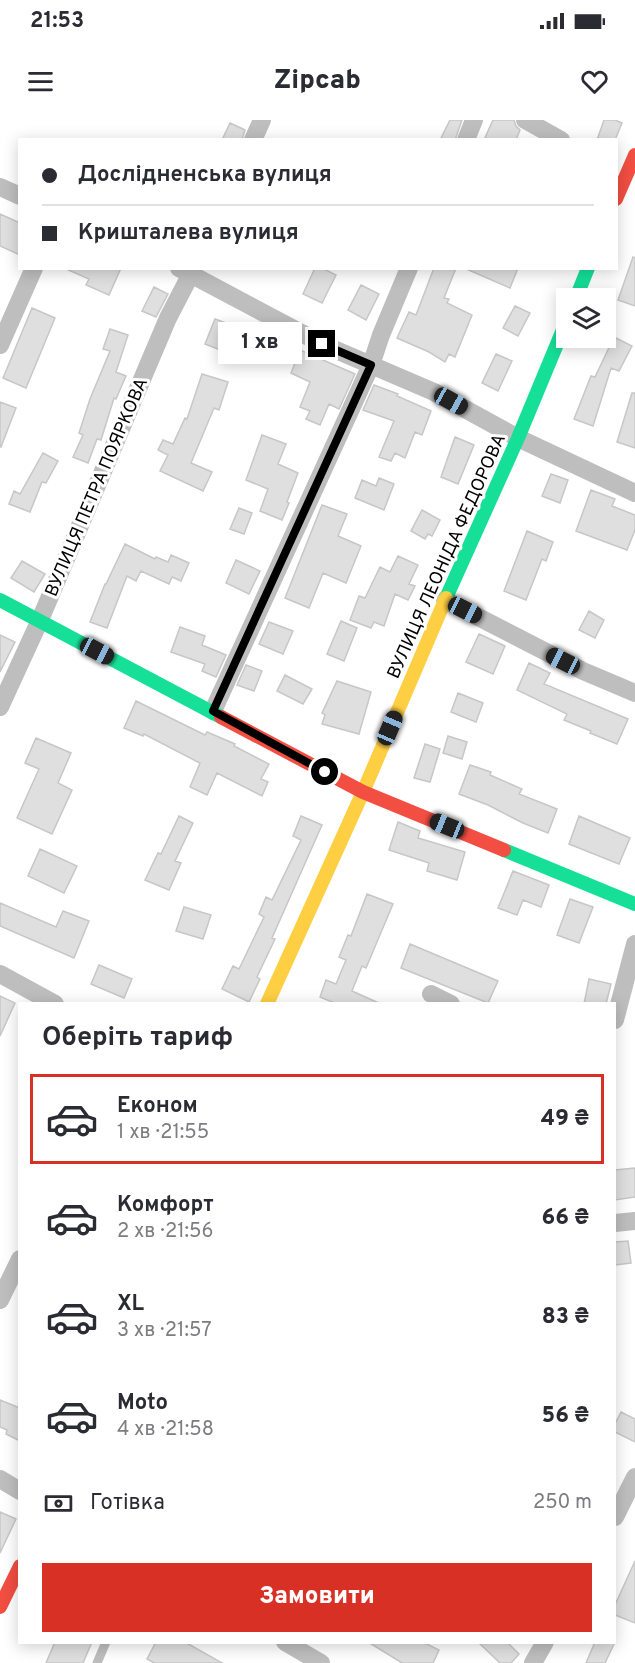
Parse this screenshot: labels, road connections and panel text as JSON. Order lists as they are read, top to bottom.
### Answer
{
  "streets": {
    "street": ["ВУЛИЦЯ ПЕТРА ПОЯРКОВА", "ВУЛИЦЯ ЛЕОНІДА ФЕДОРОВА"]
  },
  "page": {
    "status": "21:53",
    "header": "Zipcab",
    "banner": ["Дослідненська вулиця", "Кришталева вулиця"],
    "bubble": "1 хв",
    "heading": "Оберіть тариф",
    "list": [
      {
        "name": "Економ",
        "note": "1 хв · 21:55",
        "value": "49 ₴"
      },
      {
        "name": "Комфорт",
        "note": "2 хв · 21:56",
        "value": "66 ₴"
      },
      {
        "name": "XL",
        "note": "3 хв · 21:57",
        "value": "83 ₴"
      },
      {
        "name": "Moto",
        "note": "4 хв · 21:58",
        "value": "56 ₴"
      }
    ],
    "pay": ["Готівка", "250 m"],
    "buttons": "Замовити"
  }
}
